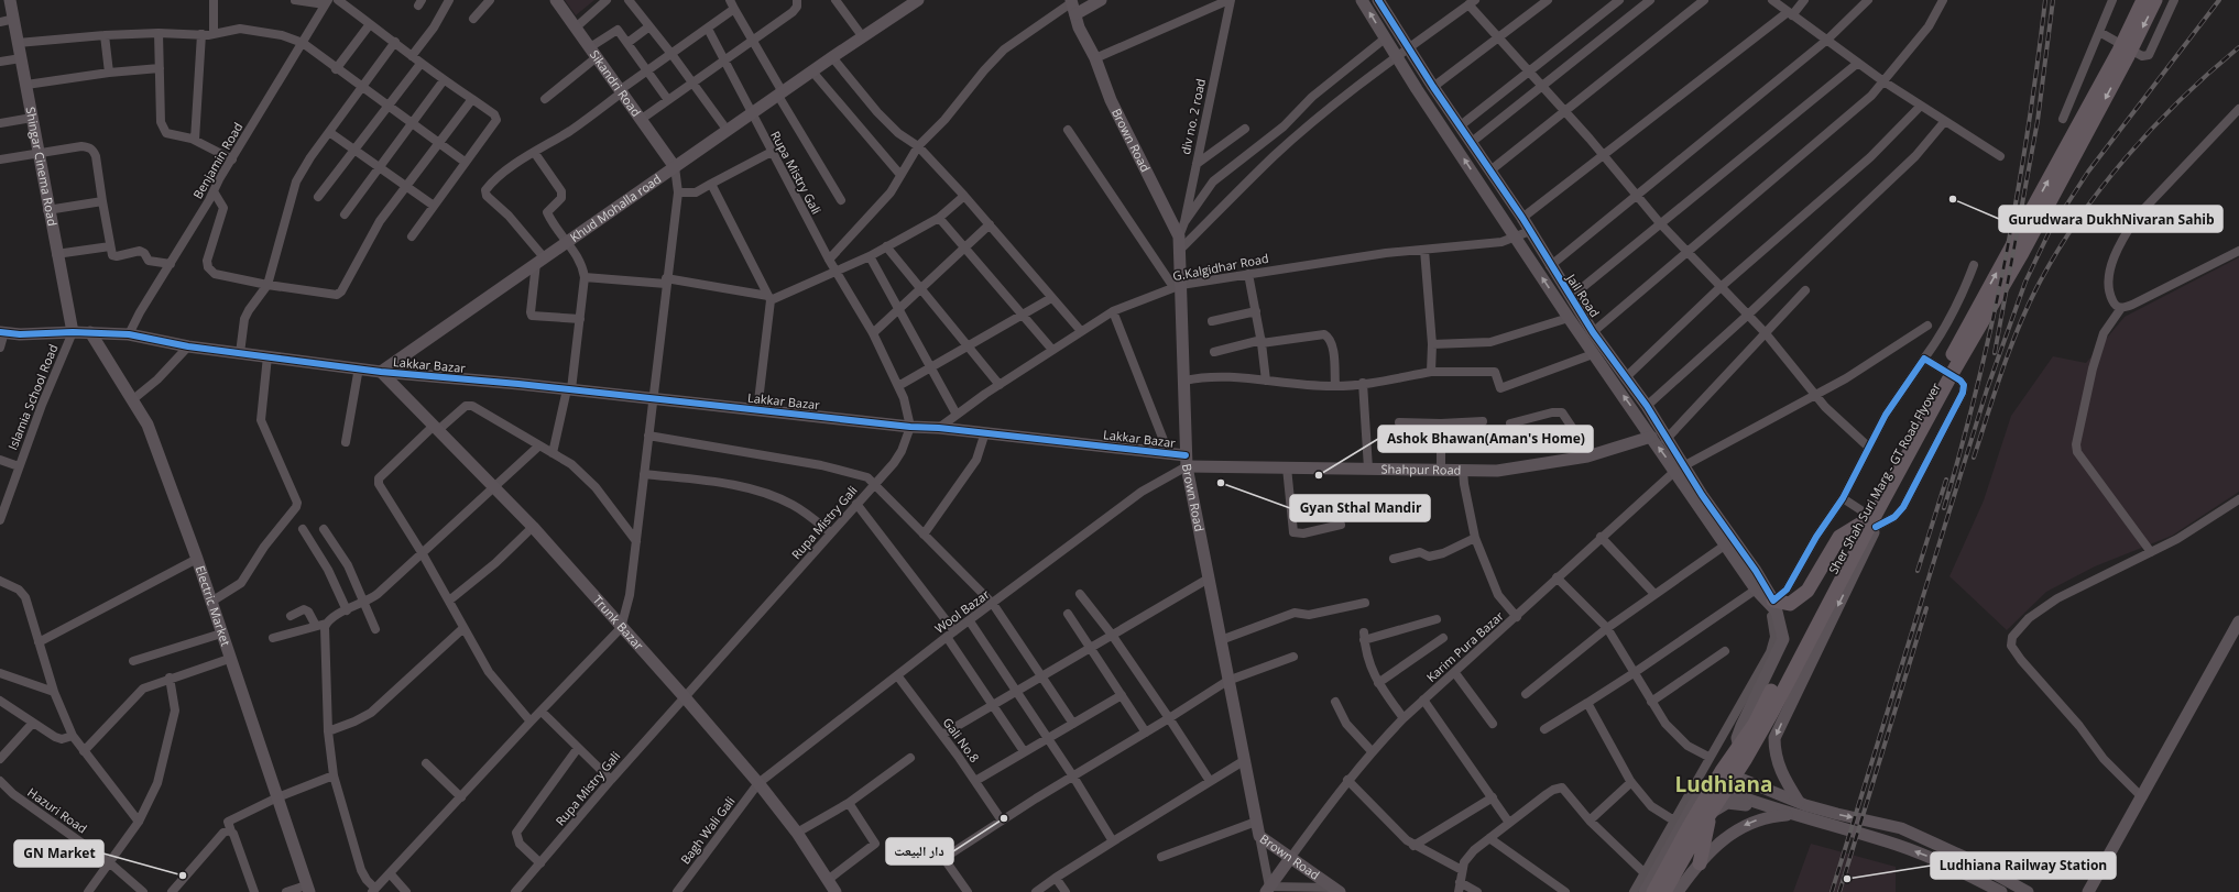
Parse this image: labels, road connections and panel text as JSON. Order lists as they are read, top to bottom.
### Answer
{
  "streets": {
    "main road": ["Sher Shah Suri Marg - GT Road Flyover"],
    "street": [
      "Sikandri Road",
      "div no. 2 road",
      "Brown Road",
      "Benjamin Road",
      "Shingar Cinema Road",
      "Rupa Mistry Gali",
      "Khud Mohalla road",
      "G.Kalgidhar Road",
      "Jail Road",
      "Lakkar Bazar",
      "Islamia School Road",
      "Shahpur Road",
      "Electric Market",
      "Wool Bazar",
      "Trunk Bazar",
      "Karim Pura Bazar",
      "Gali No.8",
      "Hazuri Road",
      "Bagh Wali Gali"
    ]
  },
  "crossings": [
    ["Sikandri Road", "Khud Mohalla road"],
    ["div no. 2 road", "Brown Road"],
    ["Brown Road", "G.Kalgidhar Road"],
    ["Brown Road", "Lakkar Bazar"],
    ["Brown Road", "Shahpur Road"],
    ["Brown Road", "Wool Bazar"],
    ["Brown Road", "Karim Pura Bazar"],
    ["Shingar Cinema Road", "Islamia School Road"],
    ["Rupa Mistry Gali", "Khud Mohalla road"],
    ["Rupa Mistry Gali", "Lakkar Bazar"],
    ["Rupa Mistry Gali", "Trunk Bazar"],
    ["Khud Mohalla road", "Lakkar Bazar"],
    ["Khud Mohalla road", "Trunk Bazar"],
    ["G.Kalgidhar Road", "Jail Road"],
    ["G.Kalgidhar Road", "Lakkar Bazar"],
    ["Jail Road", "Shahpur Road"],
    ["Jail Road", "Karim Pura Bazar"],
    ["Lakkar Bazar", "Shahpur Road"],
    ["Lakkar Bazar", "Wool Bazar"],
    ["Lakkar Bazar", "Trunk Bazar"],
    ["Shahpur Road", "Wool Bazar"],
    ["Wool Bazar", "Trunk Bazar"],
    ["Wool Bazar", "Gali No.8"],
    ["Wool Bazar", "Bagh Wali Gali"],
    ["Trunk Bazar", "Bagh Wali Gali"]
  ],
  "districts": ["Ludhiana"],
  "places": [
    "Gurudwara DukhNivaran Sahib",
    "Ashok Bhawan(Aman's Home)",
    "Gyan Sthal Mandir",
    "دار البیعت",
    "GN Market",
    "Ludhiana Railway Station"
  ]
}
